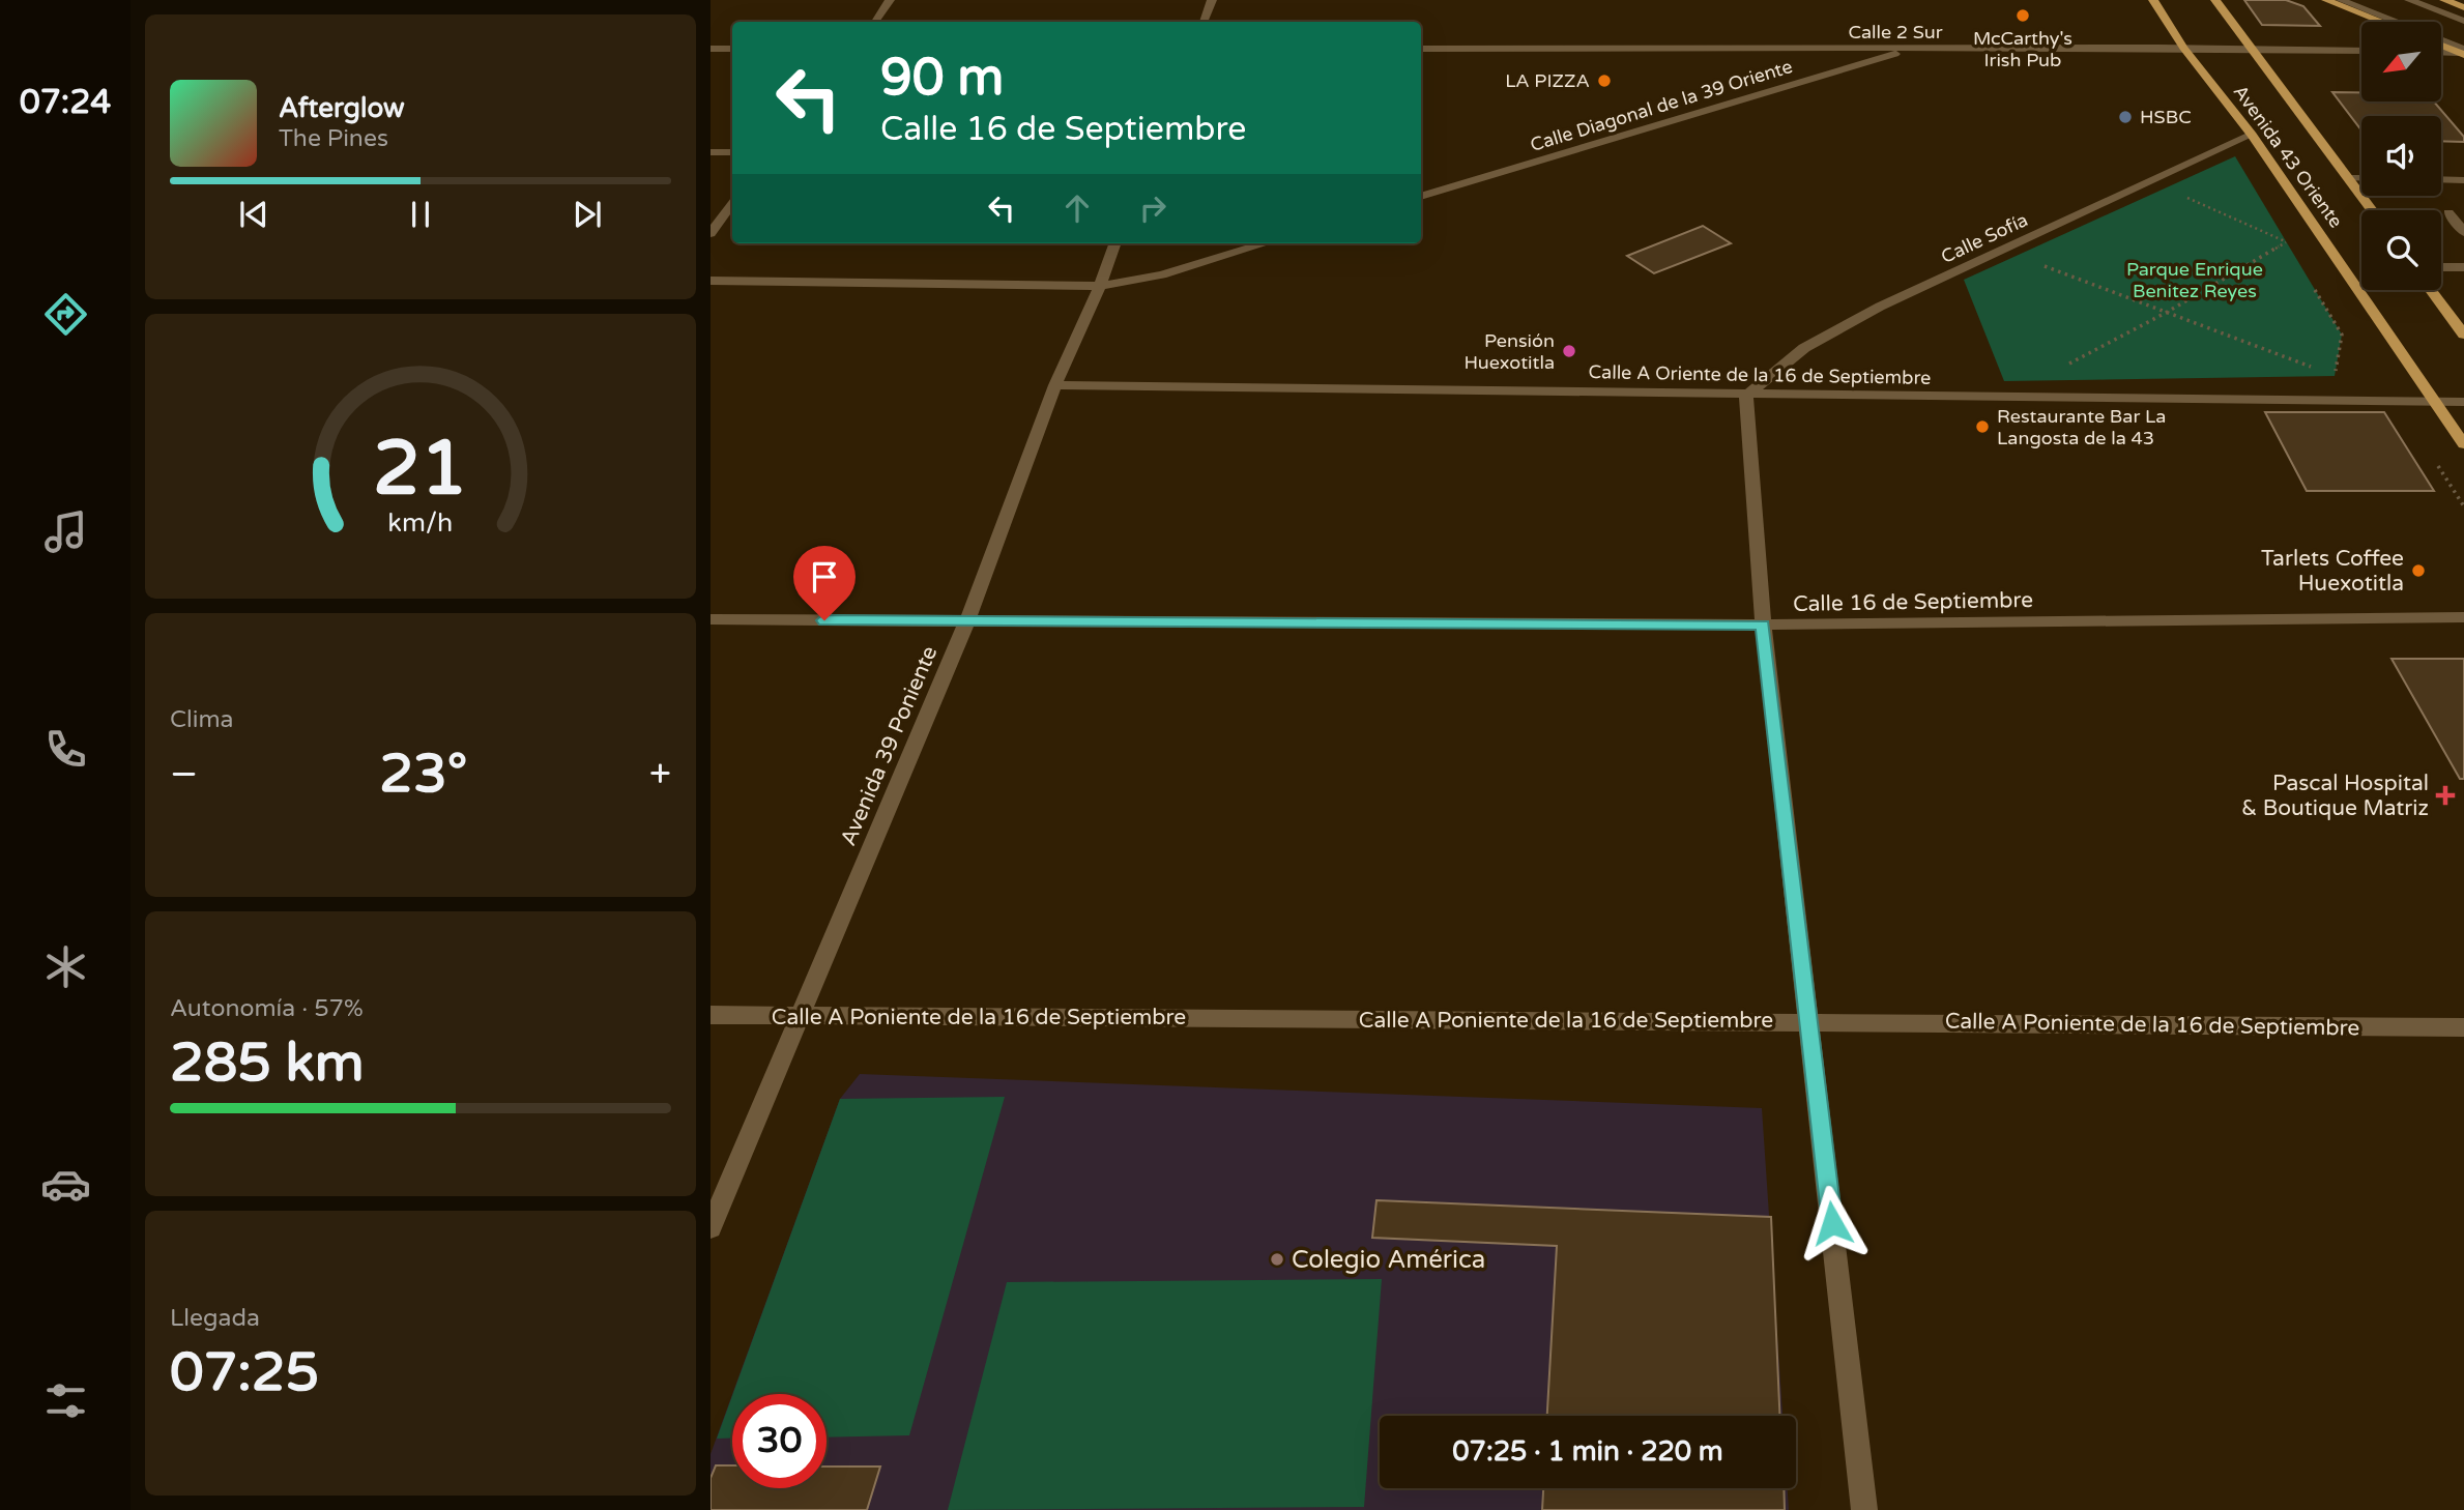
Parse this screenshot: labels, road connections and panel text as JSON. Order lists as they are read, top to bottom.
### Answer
{
  "streets": {
    "main road": ["Avenida 43 Oriente"],
    "street": [
      "Calle 2 Sur",
      "Calle Diagonal de la 39 Oriente",
      "Calle Sofía",
      "Calle A Oriente de la 16 de Septiembre",
      "Calle 16 de Septiembre",
      "Avenida 39 Poniente",
      "Calle A Poniente de la 16 de Septiembre"
    ]
  },
  "crossings": [
    ["Calle 2 Sur", "Calle Diagonal de la 39 Oriente"],
    ["Calle 2 Sur", "Avenida 43 Oriente"],
    ["Avenida 43 Oriente", "Calle Sofía"],
    ["Avenida 43 Oriente", "Calle A Oriente de la 16 de Septiembre"],
    ["Calle Sofía", "Calle A Oriente de la 16 de Septiembre"],
    ["Calle A Oriente de la 16 de Septiembre", "Avenida 39 Poniente"],
    ["Calle 16 de Septiembre", "Avenida 39 Poniente"],
    ["Avenida 39 Poniente", "Calle A Poniente de la 16 de Septiembre"]
  ],
  "parks": ["Parque Enrique Benitez Reyes"],
  "places": {
    "other": [
      "McCarthy's Irish Pub",
      "LA PIZZA",
      "HSBC",
      "Pensión Huexotitla",
      "Restaurante Bar La Langosta de la 43",
      "Tarlets Coffee Huexotitla",
      "Colegio América"
    ],
    "health": ["Pascal Hospital & Boutique Matriz"]
  },
  "north": "bottom left",
  "page": {
    "tabs": "07:24",
    "turn": ["90 m", "Calle 16 de Septiembre"],
    "song": ["Afterglow", "The Pines"],
    "tile": [
      "Clima",
      ["Autonomía · 57%", "285 km"],
      ["Llegada", "07:25"]
    ],
    "heat": ["−", "23°", "+"],
    "limit": "30",
    "trip": "07:25 · 1 min · 220 m",
    "gauge": ["21", "km/h"]
  }
}
